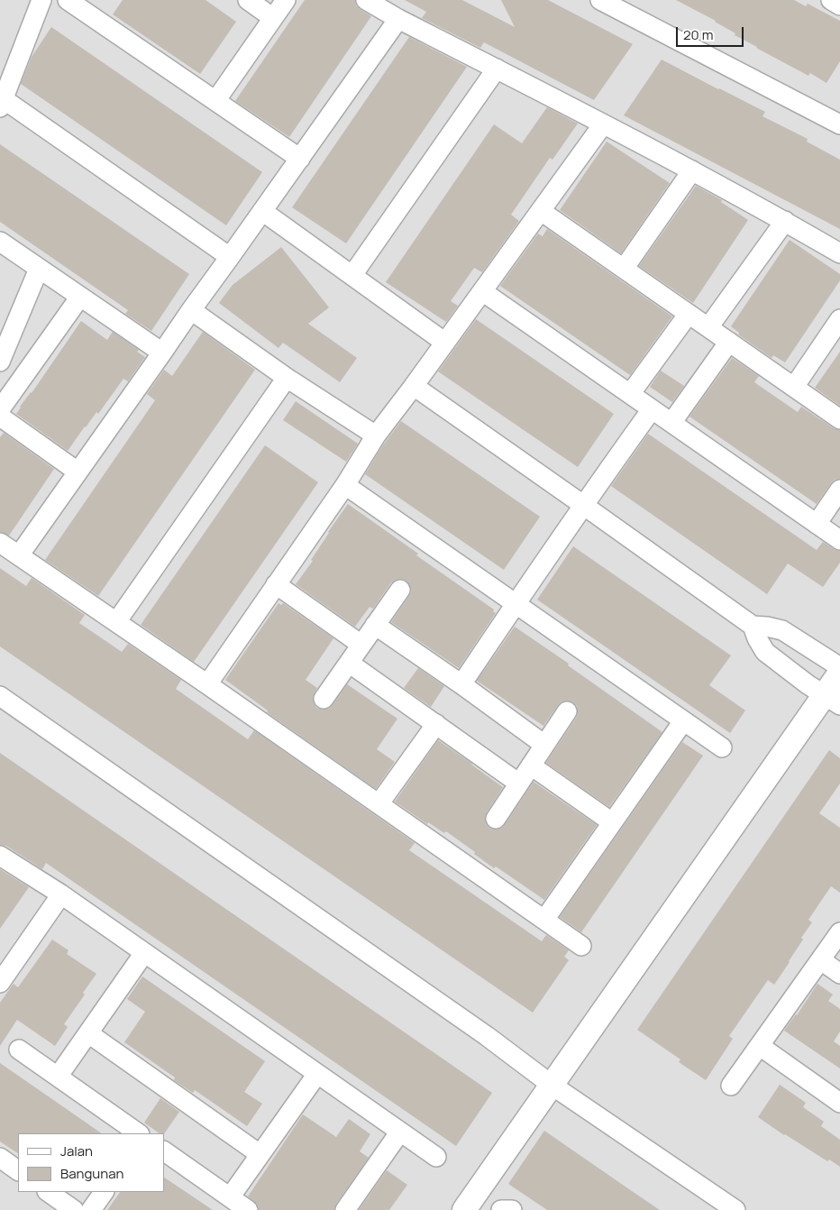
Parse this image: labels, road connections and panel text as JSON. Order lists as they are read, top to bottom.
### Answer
{
  "legend": ["Jalan", "Bangunan"],
  "scale_bar": "20 m"
}
